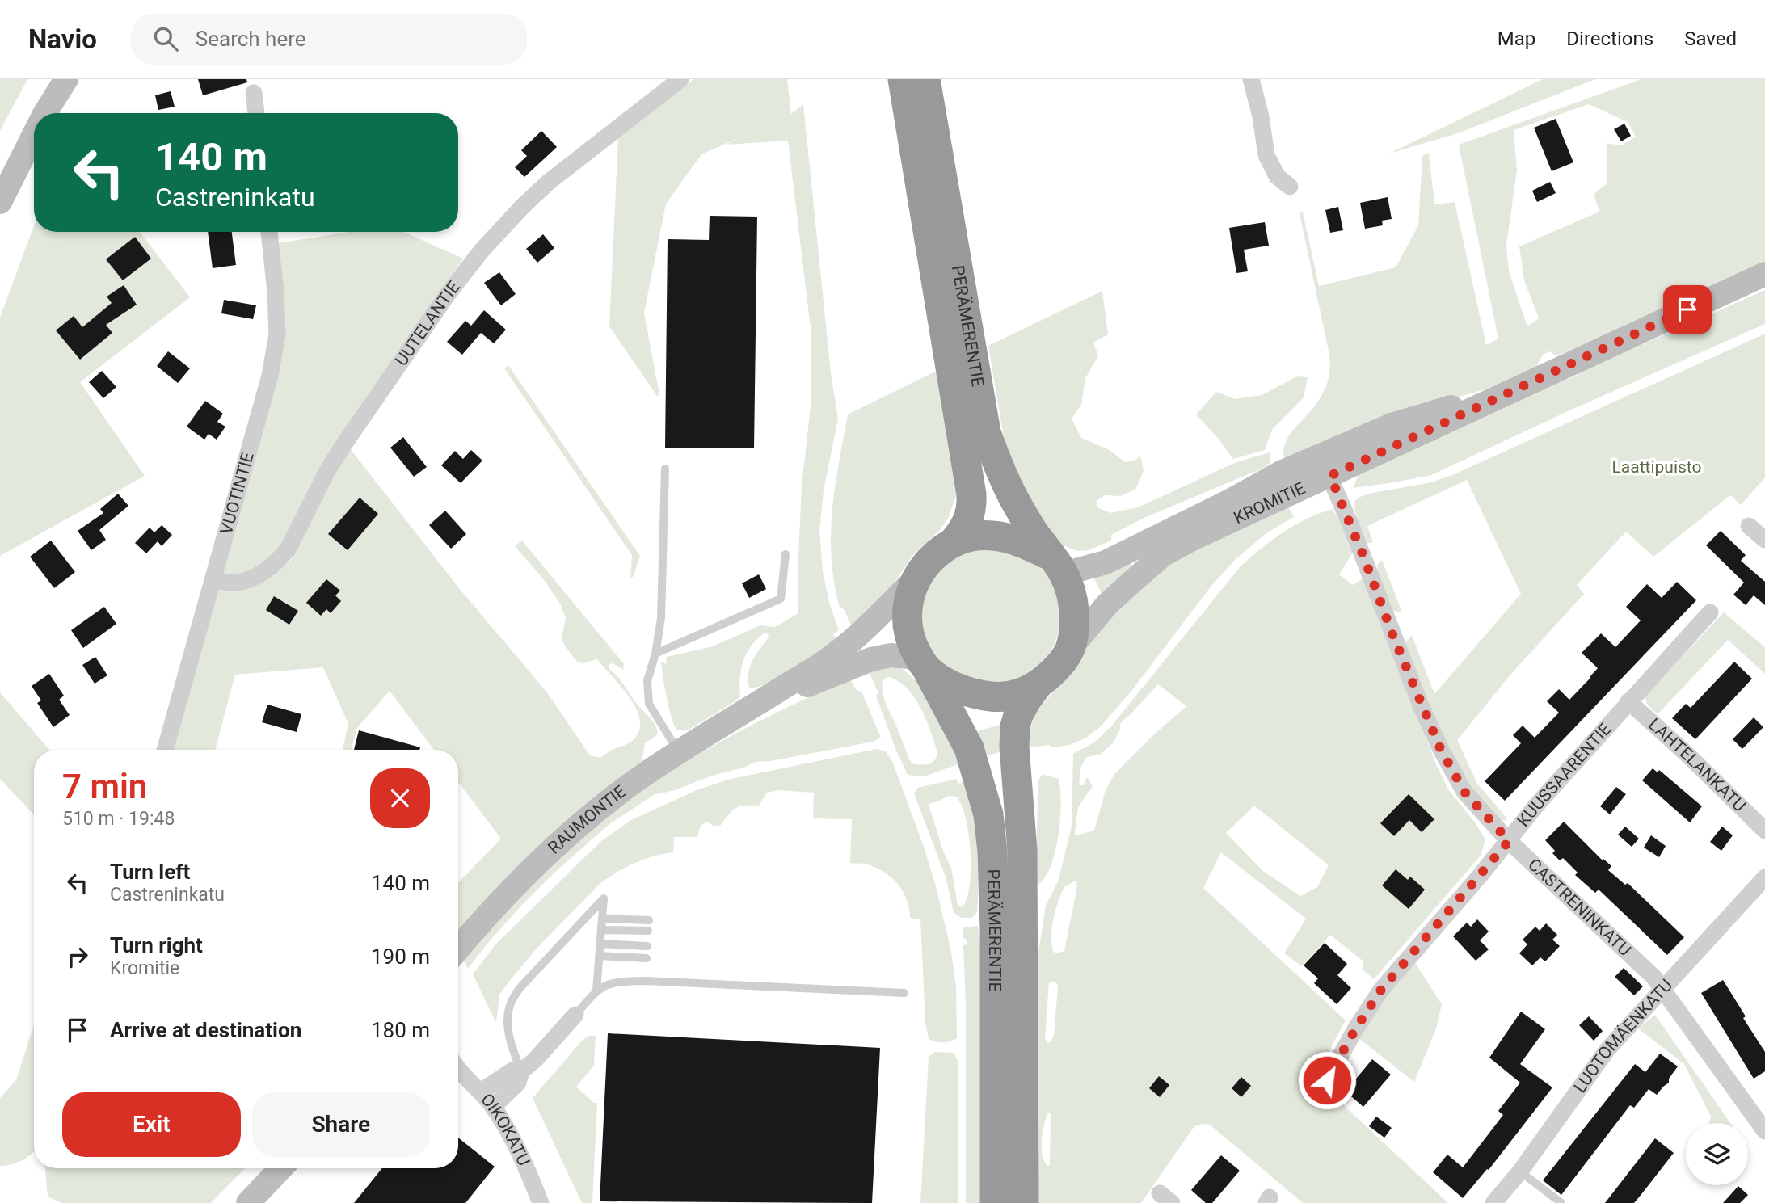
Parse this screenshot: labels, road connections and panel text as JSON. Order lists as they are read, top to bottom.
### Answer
{
  "streets": {
    "highway": ["PERÄMERENTIE"],
    "main road": ["KROMITIE", "RAUMONTIE"],
    "street": [
      "UUTELANTIE",
      "VUOTINTIE",
      "LAHTELANKATU",
      "KUUSSAARENTIE",
      "CASTRENINKATU",
      "LUOTOMÄENKATU",
      "OIKOKATU"
    ]
  },
  "crossings": [
    ["UUTELANTIE", "VUOTINTIE"],
    ["PERÄMERENTIE", "KROMITIE"],
    ["PERÄMERENTIE", "RAUMONTIE"],
    ["KROMITIE", "RAUMONTIE"],
    ["KROMITIE", "CASTRENINKATU"],
    ["LAHTELANKATU", "KUUSSAARENTIE"],
    ["KUUSSAARENTIE", "CASTRENINKATU"],
    ["CASTRENINKATU", "LUOTOMÄENKATU"]
  ],
  "parks": ["Laattipuisto"],
  "page": {
    "header": "Navio",
    "search": "Search here",
    "nav": ["Map", "Directions", "Saved"],
    "turn": ["140 m", "Castreninkatu"],
    "heading": ["7 min", "510 m · 19:48"],
    "list": [
      {
        "name": "Turn left",
        "note": "Castreninkatu",
        "value": "140 m"
      },
      {
        "name": "Turn right",
        "note": "Kromitie",
        "value": "190 m"
      },
      {
        "name": "Arrive at destination",
        "value": "180 m"
      }
    ],
    "buttons": ["Exit", "Share"]
  }
}
